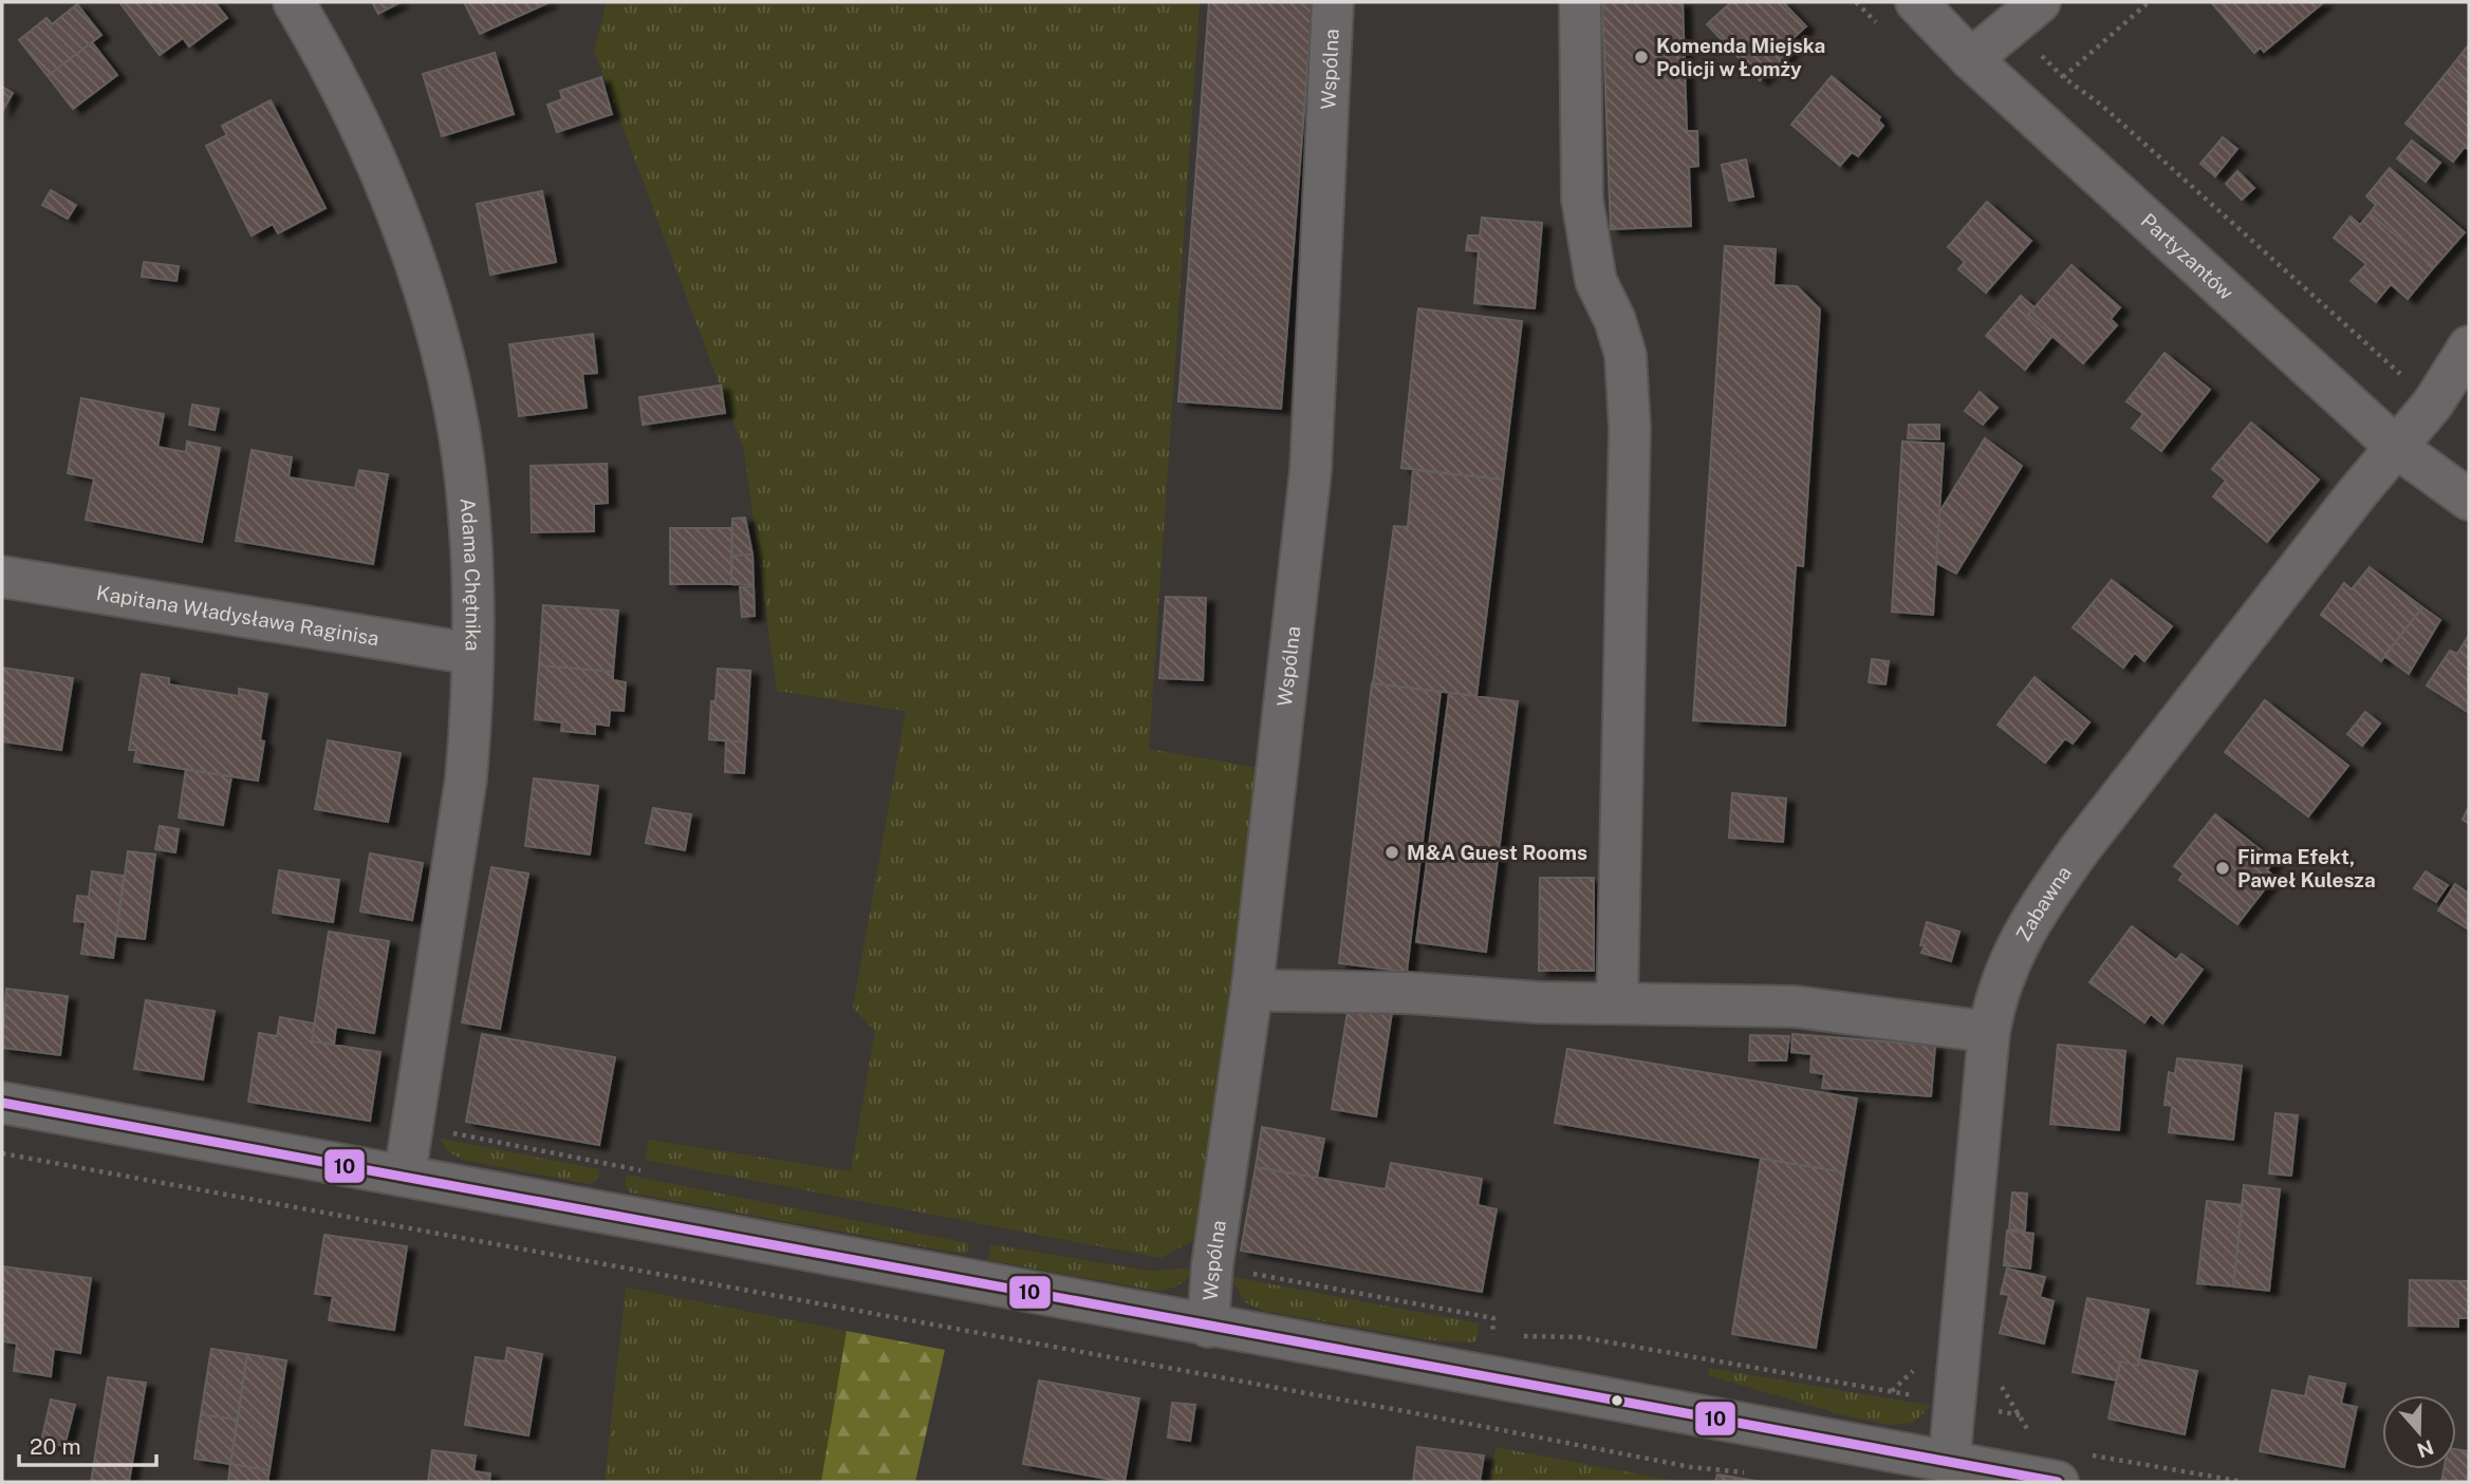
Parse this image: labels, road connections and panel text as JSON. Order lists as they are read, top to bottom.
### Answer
{
  "streets": {
    "street": [
      "Wspólna",
      "Partyzantów",
      "Adama Chętnika",
      "Kapitana Władysława Raginisa",
      "Zabawna"
    ]
  },
  "crossings": [
    ["Partyzantów", "Zabawna"],
    ["Adama Chętnika", "Kapitana Władysława Raginisa"]
  ],
  "places": ["Komenda Miejska Policji w Łomży", "M&A Guest Rooms", "Firma Efekt, Paweł Kulesza"],
  "lines": ["transit line 10"],
  "scale_bar": "20 m",
  "north": "bottom"
}
